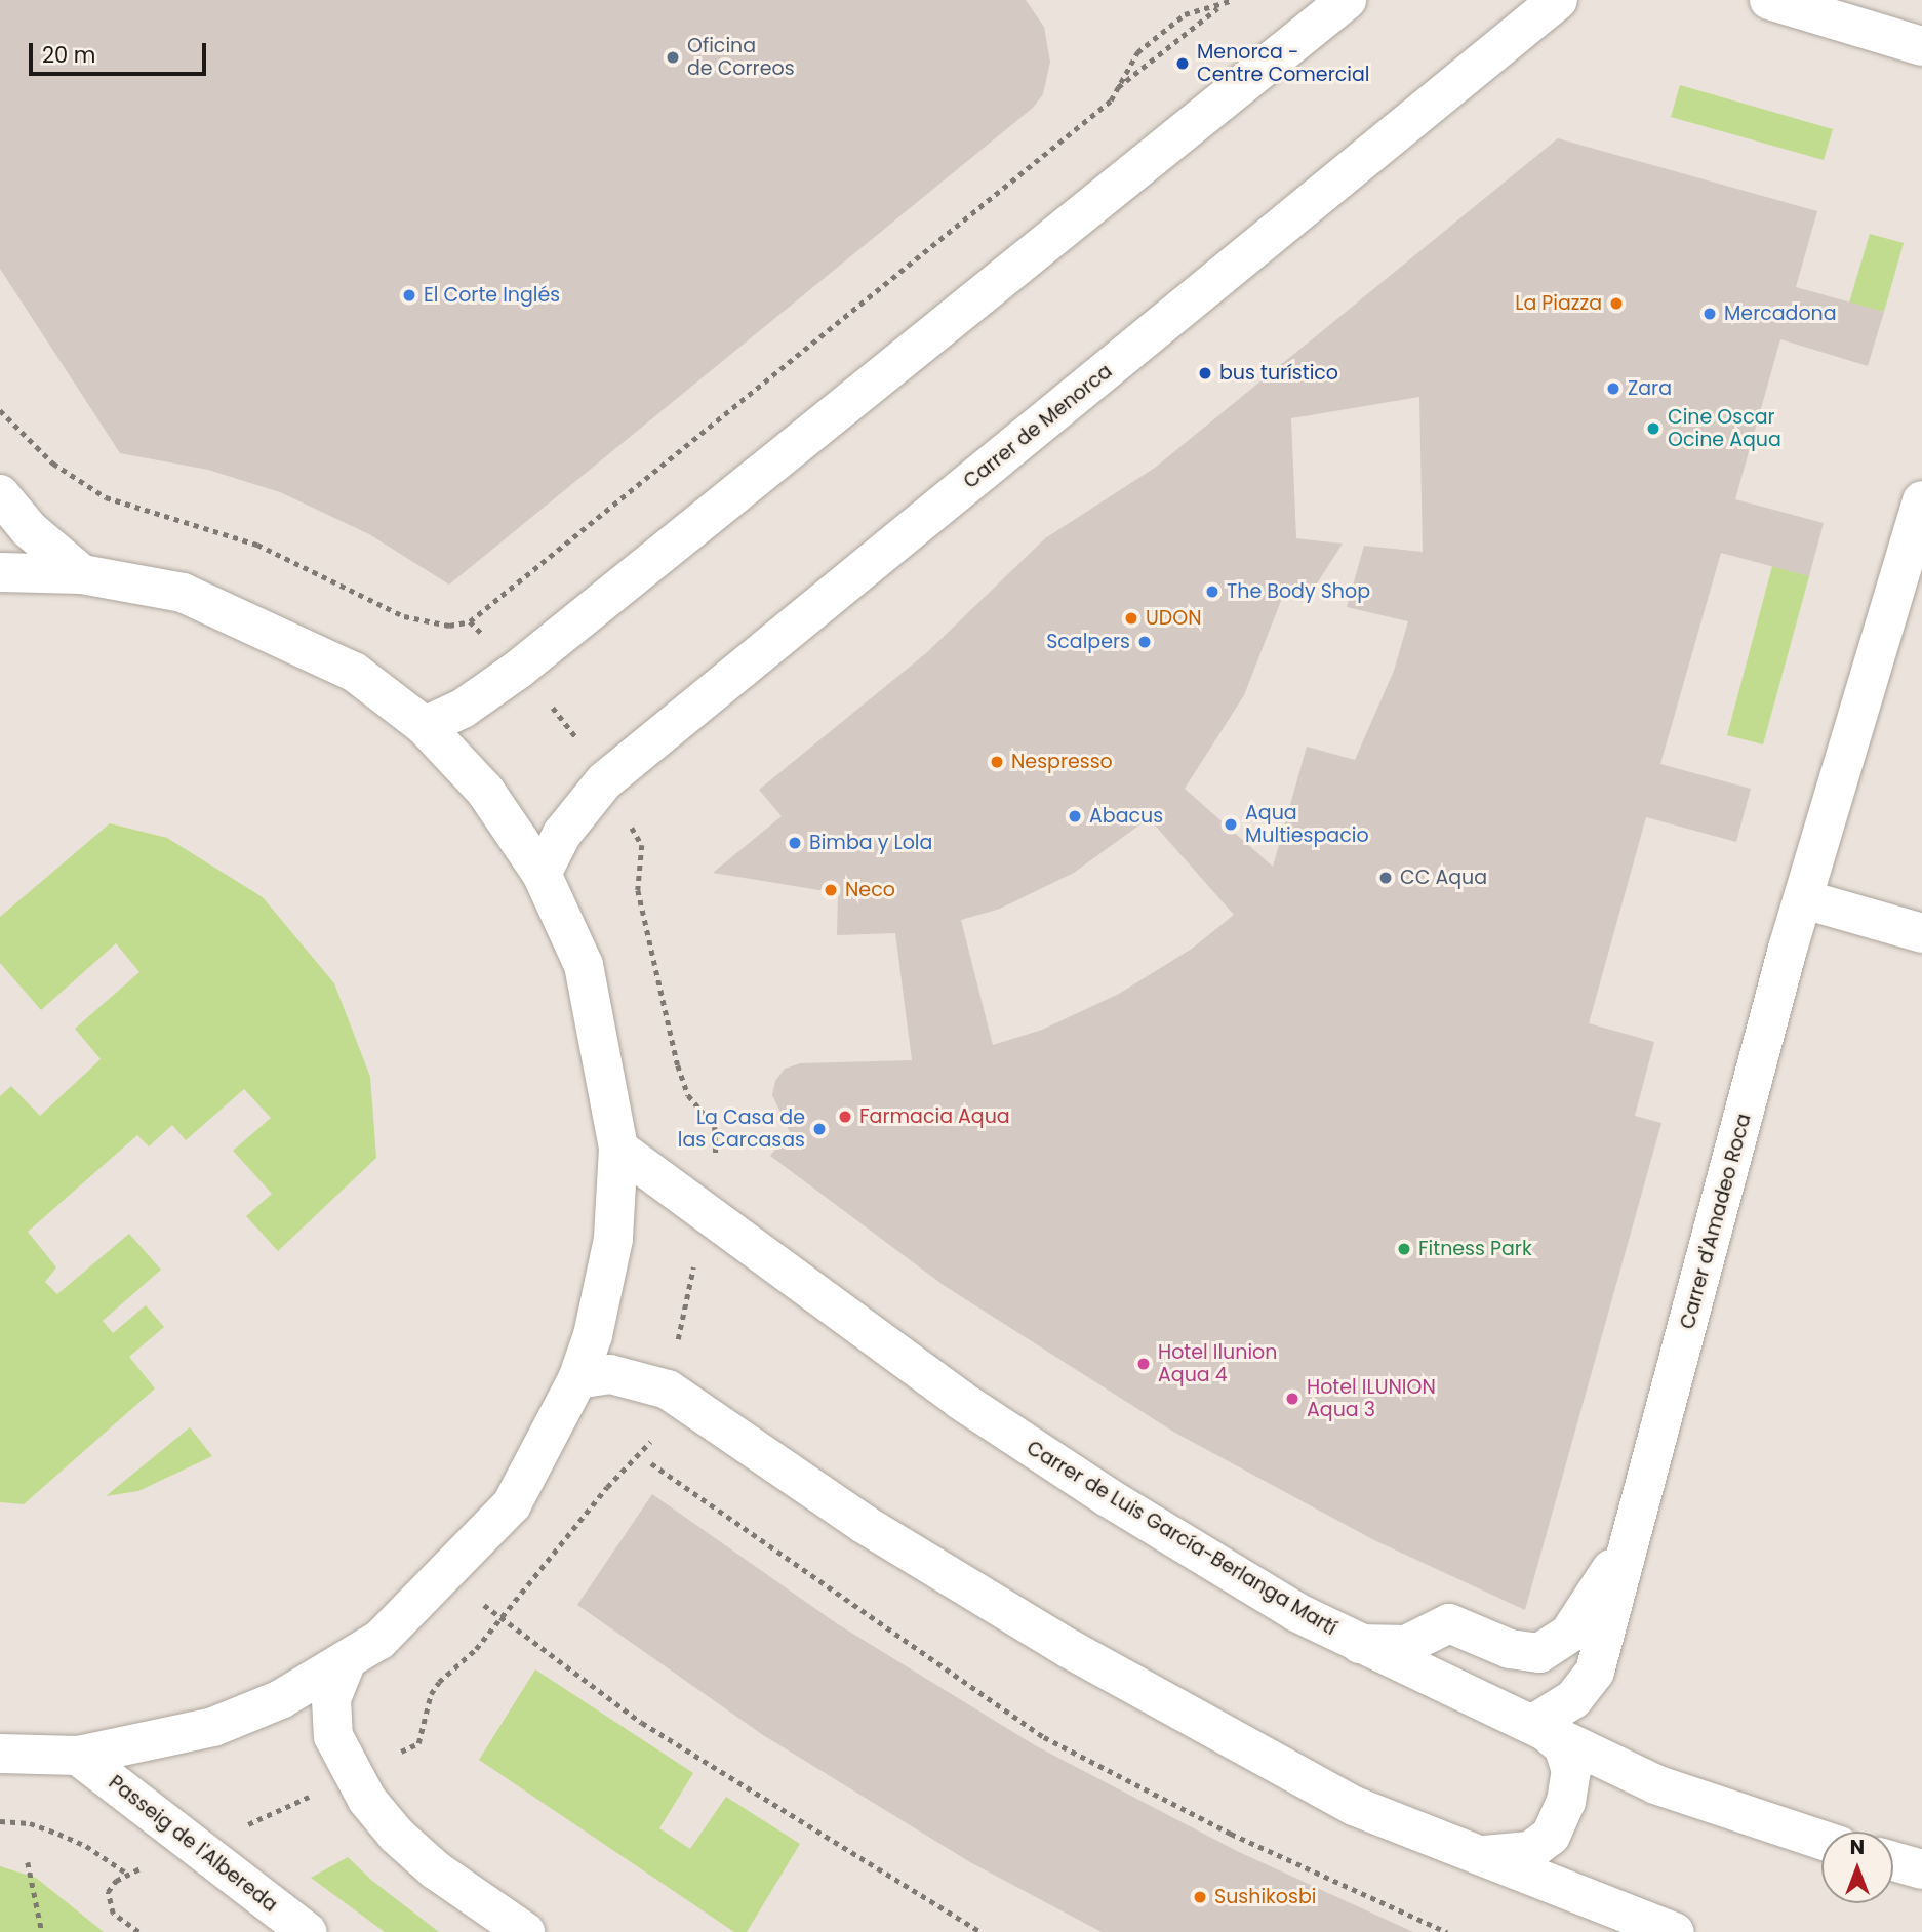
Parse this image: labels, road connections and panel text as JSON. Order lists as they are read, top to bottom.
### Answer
{
  "streets": {
    "street": [
      "Carrer de Menorca",
      "Carrer d'Amadeo Roca",
      "Carrer de Luis García-Berlanga Martí",
      "Passeig de l'Albereda"
    ]
  },
  "crossings": [
    ["Carrer d'Amadeo Roca", "Carrer de Luis García-Berlanga Martí"]
  ],
  "places": [
    "Oficina de Correos",
    "Menorca - Centre Comercial",
    "El Corte Inglés",
    "La Piazza",
    "Mercadona",
    "bus turístico",
    "Zara",
    "Cine Oscar Ocine Aqua",
    "The Body Shop",
    "UDON",
    "Scalpers",
    "Nespresso",
    "Abacus",
    "Aqua Multiespacio",
    "Bimba y Lola",
    "CC Aqua",
    "Neco",
    "Farmacia Aqua",
    "La Casa de las Carcasas",
    "Fitness Park",
    "Hotel Ilunion Aqua 4",
    "Hotel ILUNION Aqua 3",
    "Sushikosbi"
  ],
  "scale_bar": "20 m",
  "north": "top"
}
